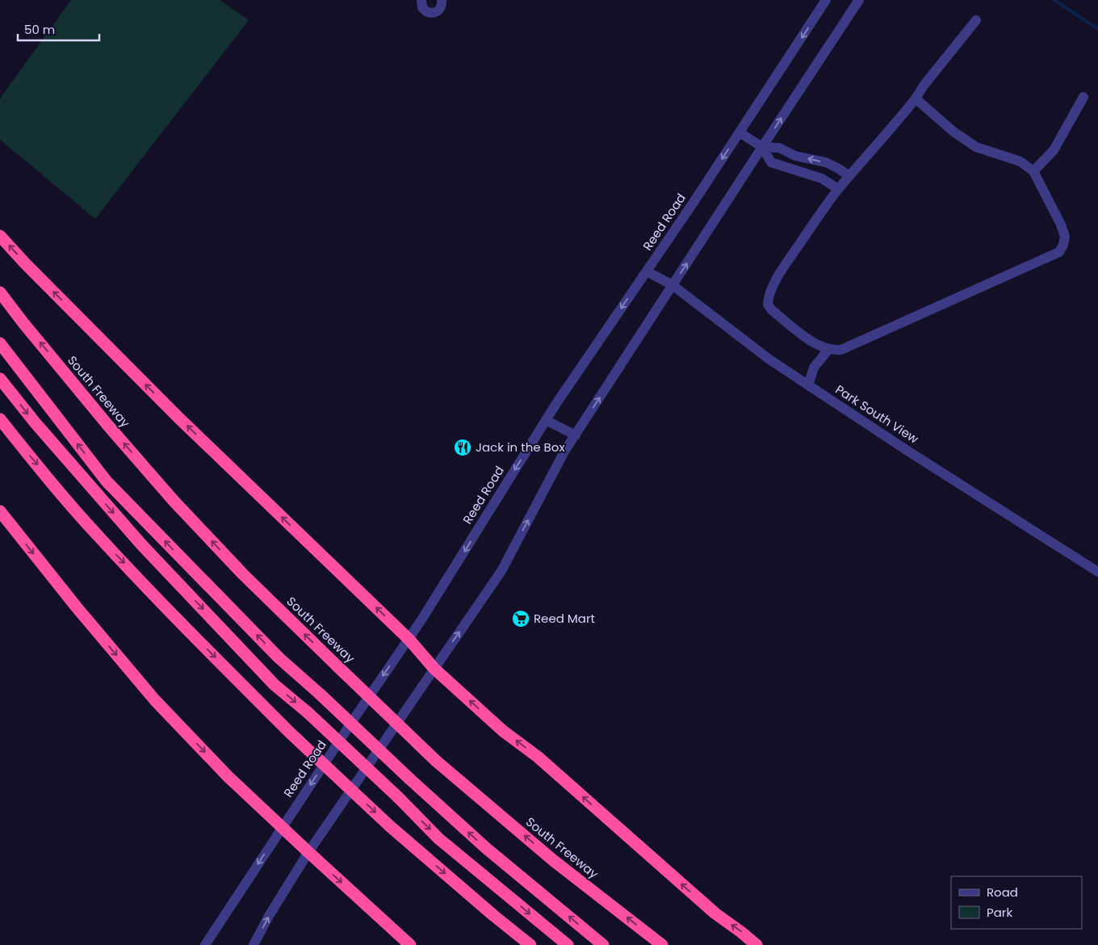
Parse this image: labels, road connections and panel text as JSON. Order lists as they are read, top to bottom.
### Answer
{
  "streets": {
    "highway": ["South Freeway"],
    "street": ["Reed Road", "Park South View"]
  },
  "crossings": [
    ["Reed Road", "Park South View"]
  ],
  "places": {
    "restaurant": ["Jack in the Box"],
    "supermarket": ["Reed Mart"]
  },
  "legend": ["Road", "Park"],
  "scale_bar": "50 m"
}
